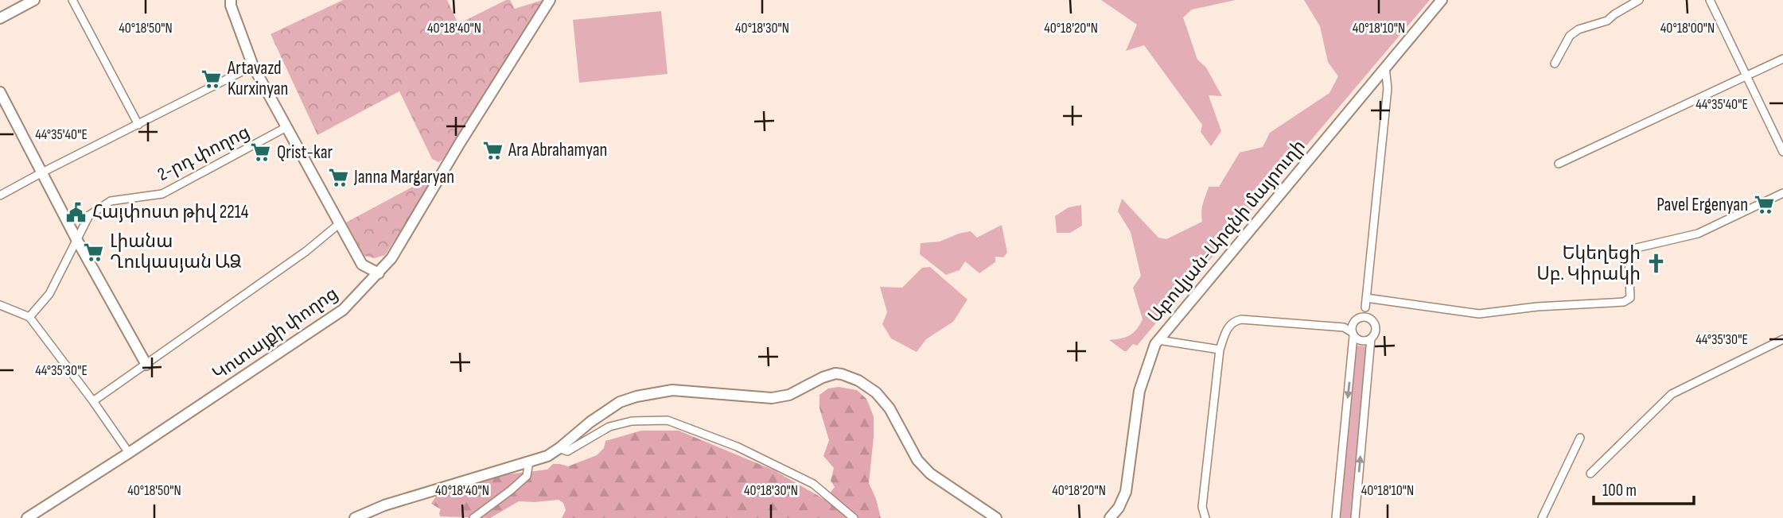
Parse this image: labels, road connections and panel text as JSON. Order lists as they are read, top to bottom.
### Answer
{
  "streets": {
    "street": ["2-րդ փողոց", "Աբովյան-Արզնի մայրուղի", "Կոտայքի փողոց"]
  },
  "places": {
    "supermarket": [
      "Artavazd Kurxinyan",
      "Ara Abrahamyan",
      "Qrist-kar",
      "Janna Margaryan",
      "Pavel Ergenyan",
      "Լիանա Ղուկասյան ԱՁ"
    ],
    "public building": ["Հայփոստ թիվ 2214"],
    "church": ["Եկեղեցի Սբ. Կիրակի"]
  },
  "scale_bar": "100 m",
  "coordinates": [
    "40°18'50\"N",
    "40°18'40\"N",
    "40°18'30\"N",
    "40°18'20\"N",
    "40°18'10\"N",
    "40°18'00\"N",
    "44°35'40\"E",
    "44°35'30\"E"
  ]
}
